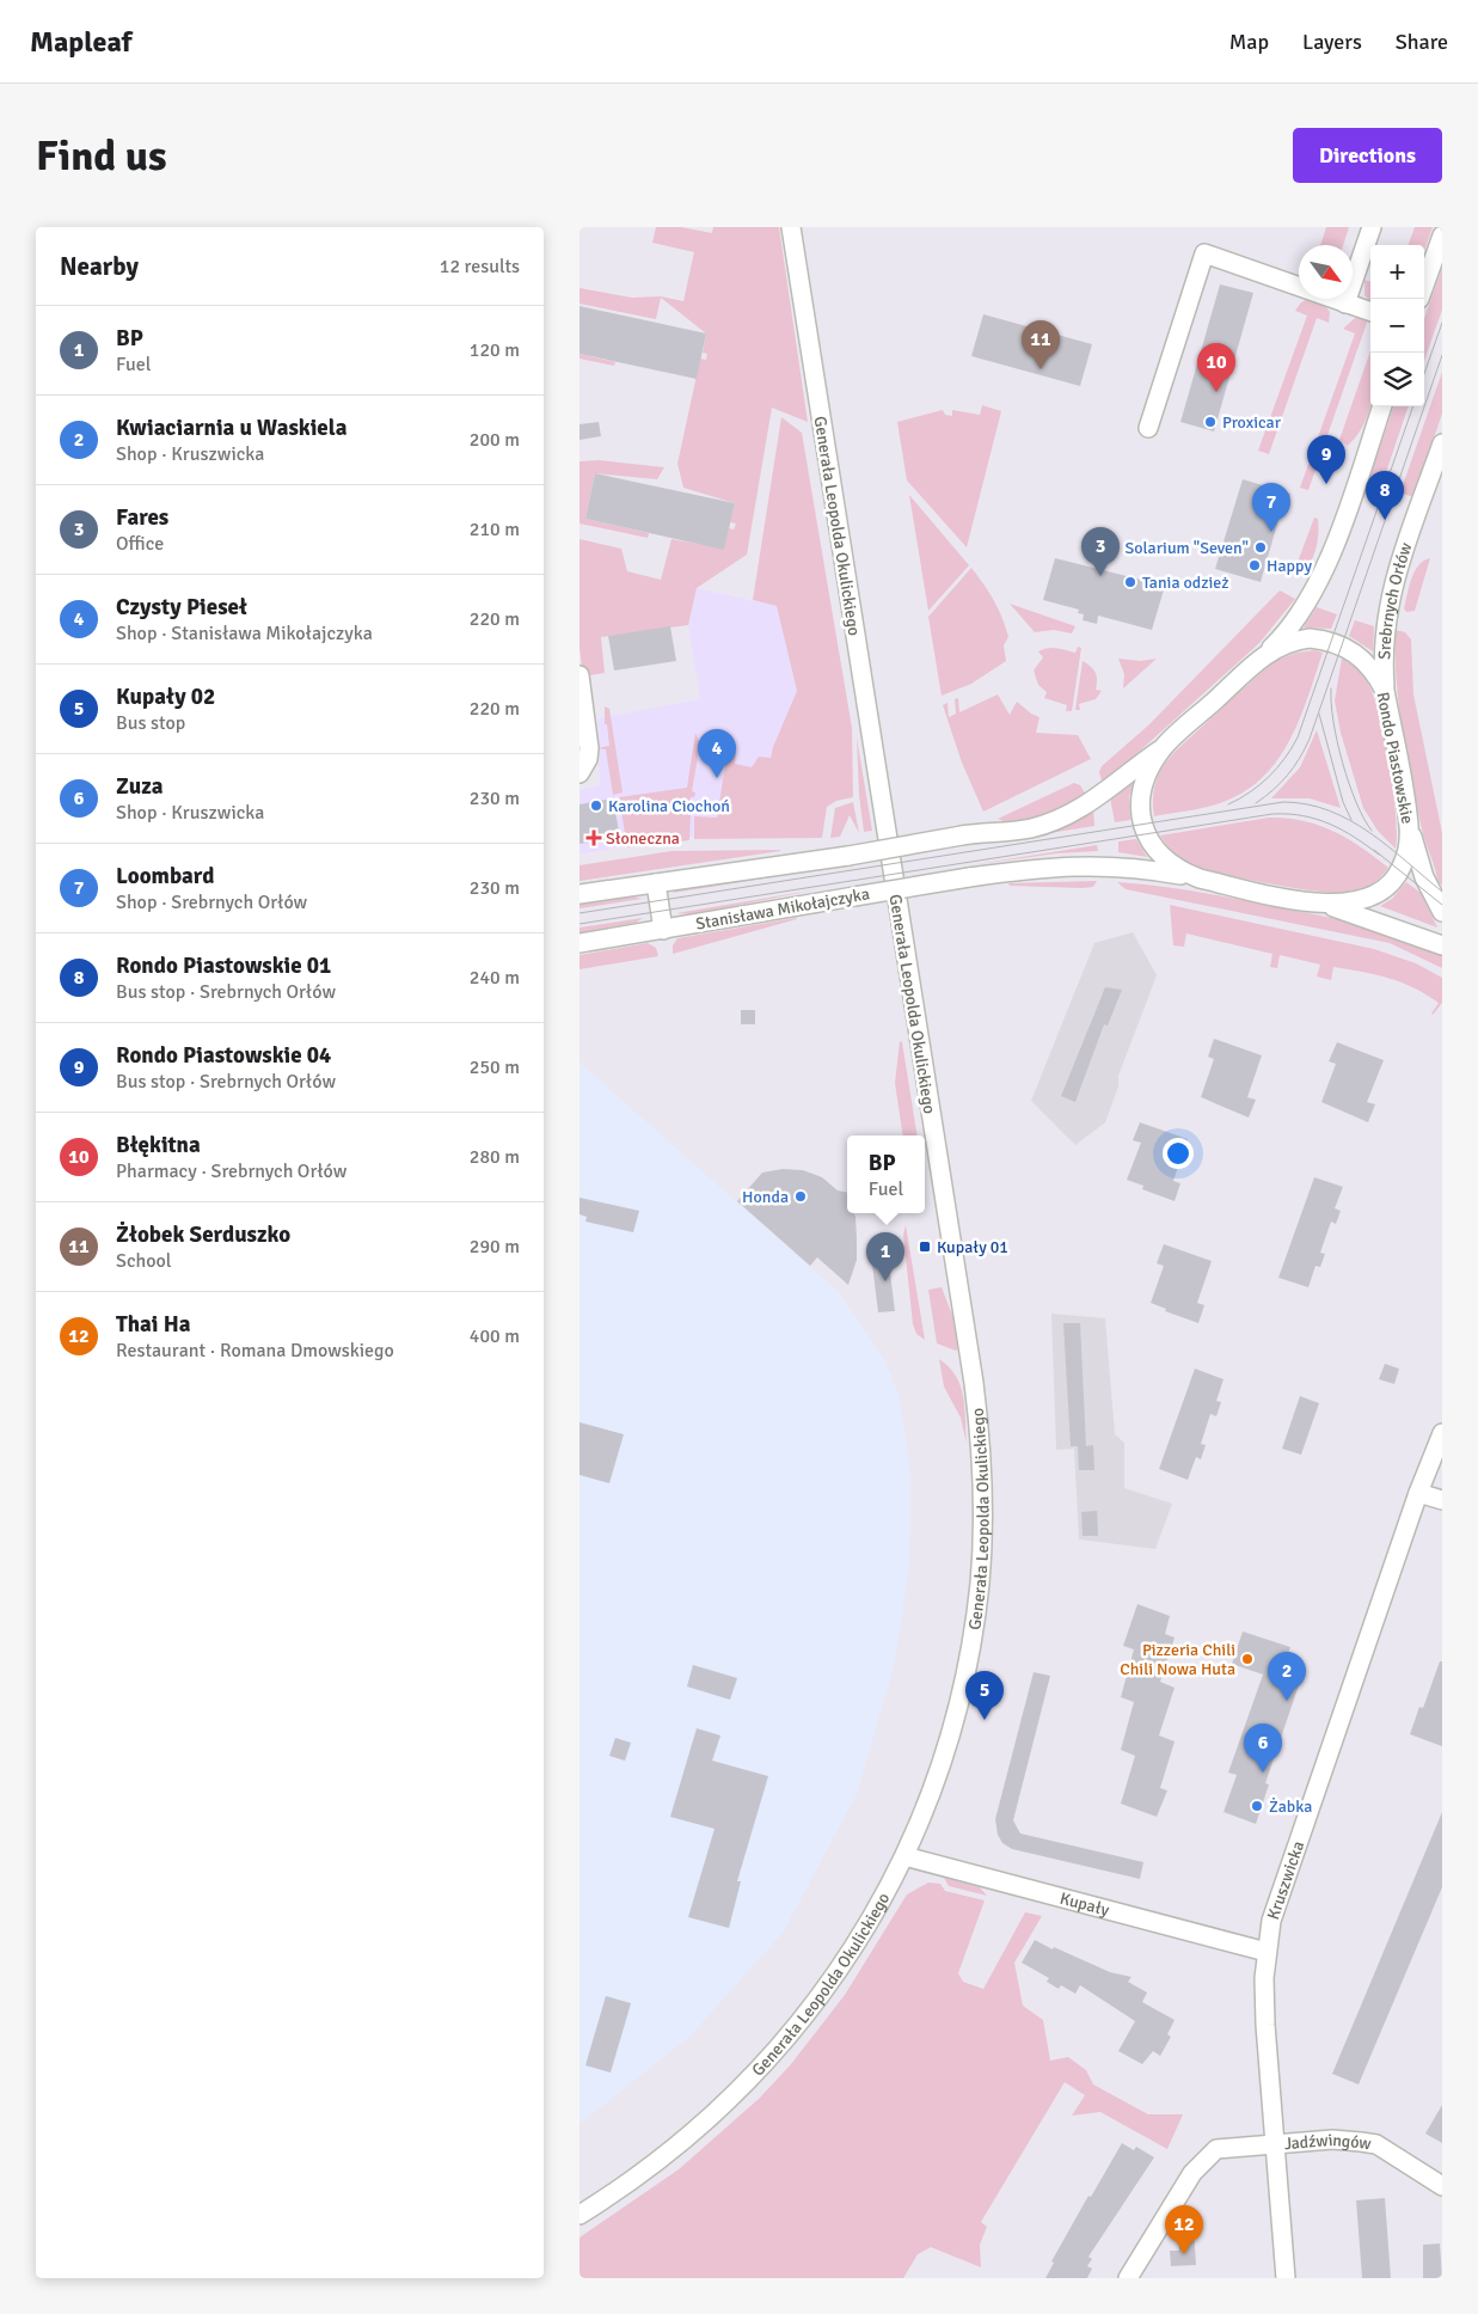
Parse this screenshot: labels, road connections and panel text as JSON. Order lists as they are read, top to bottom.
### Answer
{
  "streets": {
    "street": [
      "Generała Leopolda Okulickiego",
      "Srebrnych Orłów",
      "Rondo Piastowskie",
      "Stanisława Mikołajczyka",
      "Kruszwicka",
      "Kupały",
      "Jadźwingów"
    ]
  },
  "crossings": [
    ["Generała Leopolda Okulickiego", "Kupały"],
    ["Srebrnych Orłów", "Rondo Piastowskie"],
    ["Rondo Piastowskie", "Stanisława Mikołajczyka"],
    ["Kruszwicka", "Kupały"],
    ["Kruszwicka", "Jadźwingów"]
  ],
  "places": {
    "other": [
      "Proxicar",
      "Solarium \"Seven\"",
      "Happy",
      "Tania odzież",
      "Karolina Ciochoń",
      "Honda",
      "Pizzeria Chili Chili Nowa Huta",
      "Żabka"
    ],
    "health": ["Słoneczna"],
    "transit": ["Kupały 01"]
  },
  "north": "bottom right",
  "page": {
    "header": "Mapleaf",
    "nav": ["Map", "Layers", "Share"],
    "buttons": "Directions",
    "title": "Find us",
    "heading": ["Nearby", "12 results"],
    "map_buttons": ["+", "−"],
    "list": [
      {
        "mark": "1",
        "name": "BP",
        "note": "Fuel",
        "value": "120 m"
      },
      {
        "mark": "2",
        "name": "Kwiaciarnia u Waskiela",
        "note": "Shop · Kruszwicka",
        "value": "200 m"
      },
      {
        "mark": "3",
        "name": "Fares",
        "note": "Office",
        "value": "210 m"
      },
      {
        "mark": "4",
        "name": "Czysty Pieseł",
        "note": "Shop · Stanisława Mikołajczyka",
        "value": "220 m"
      },
      {
        "mark": "5",
        "name": "Kupały 02",
        "note": "Bus stop",
        "value": "220 m"
      },
      {
        "mark": "6",
        "name": "Zuza",
        "note": "Shop · Kruszwicka",
        "value": "230 m"
      },
      {
        "mark": "7",
        "name": "Loombard",
        "note": "Shop · Srebrnych Orłów",
        "value": "230 m"
      },
      {
        "mark": "8",
        "name": "Rondo Piastowskie 01",
        "note": "Bus stop · Srebrnych Orłów",
        "value": "240 m"
      },
      {
        "mark": "9",
        "name": "Rondo Piastowskie 04",
        "note": "Bus stop · Srebrnych Orłów",
        "value": "250 m"
      },
      {
        "mark": "10",
        "name": "Błękitna",
        "note": "Pharmacy · Srebrnych Orłów",
        "value": "280 m"
      },
      {
        "mark": "11",
        "name": "Żłobek Serduszko",
        "note": "School",
        "value": "290 m"
      },
      {
        "mark": "12",
        "name": "Thai Ha",
        "note": "Restaurant · Romana Dmowskiego",
        "value": "400 m"
      }
    ],
    "pins": [
      "11",
      "10",
      "9",
      "8",
      "7",
      "3",
      "4",
      "1",
      "2",
      "5",
      "6",
      "12"
    ],
    "popup": ["BP", "Fuel"]
  }
}
